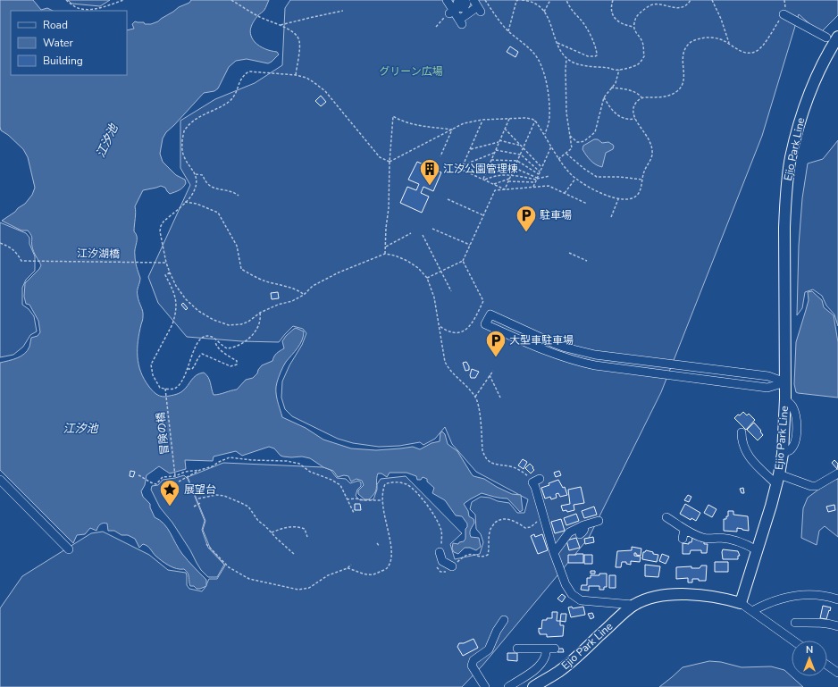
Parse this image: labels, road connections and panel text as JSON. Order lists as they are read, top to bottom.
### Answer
{
  "streets": {
    "main road": ["Ejio Park Line"],
    "path": ["江汐湖橋", "冒険の橋"]
  },
  "water": ["江汐池"],
  "parks": ["グリーン広場"],
  "places": {
    "building": ["江汐公園管理棟"],
    "parking": ["駐車場", "大型車駐車場"],
    "place": ["展望台"]
  },
  "legend": ["Road", "Water", "Building"],
  "north": "top"
}
